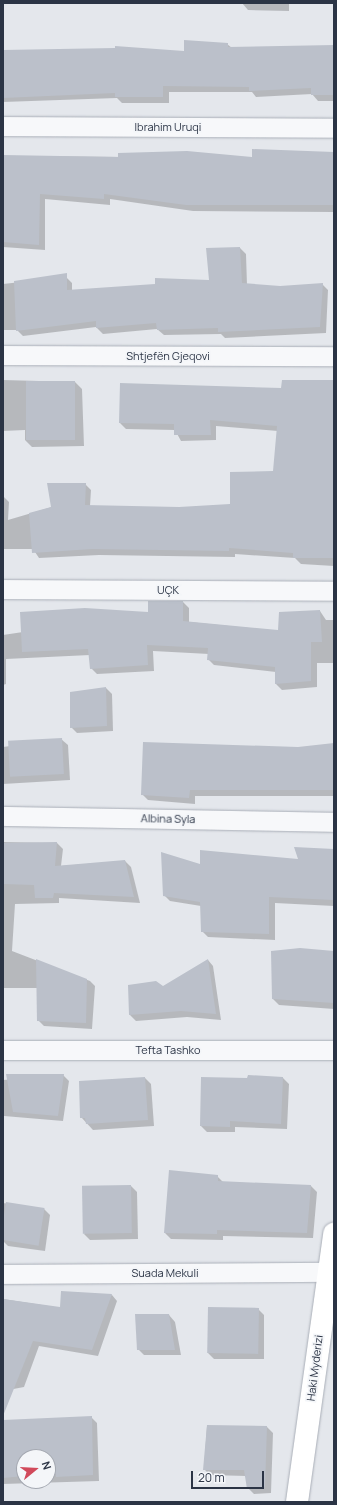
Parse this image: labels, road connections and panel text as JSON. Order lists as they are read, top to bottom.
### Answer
{
  "streets": {
    "street": [
      "Ibrahim Uruqi",
      "Shtjefën Gjeqovi",
      "UÇK",
      "Albina Syla",
      "Tefta Tashko",
      "Suada Mekuli",
      "Haki Myderizi"
    ]
  },
  "crossings": [
    ["Suada Mekuli", "Haki Myderizi"]
  ],
  "scale_bar": "20 m",
  "north": "right"
}
